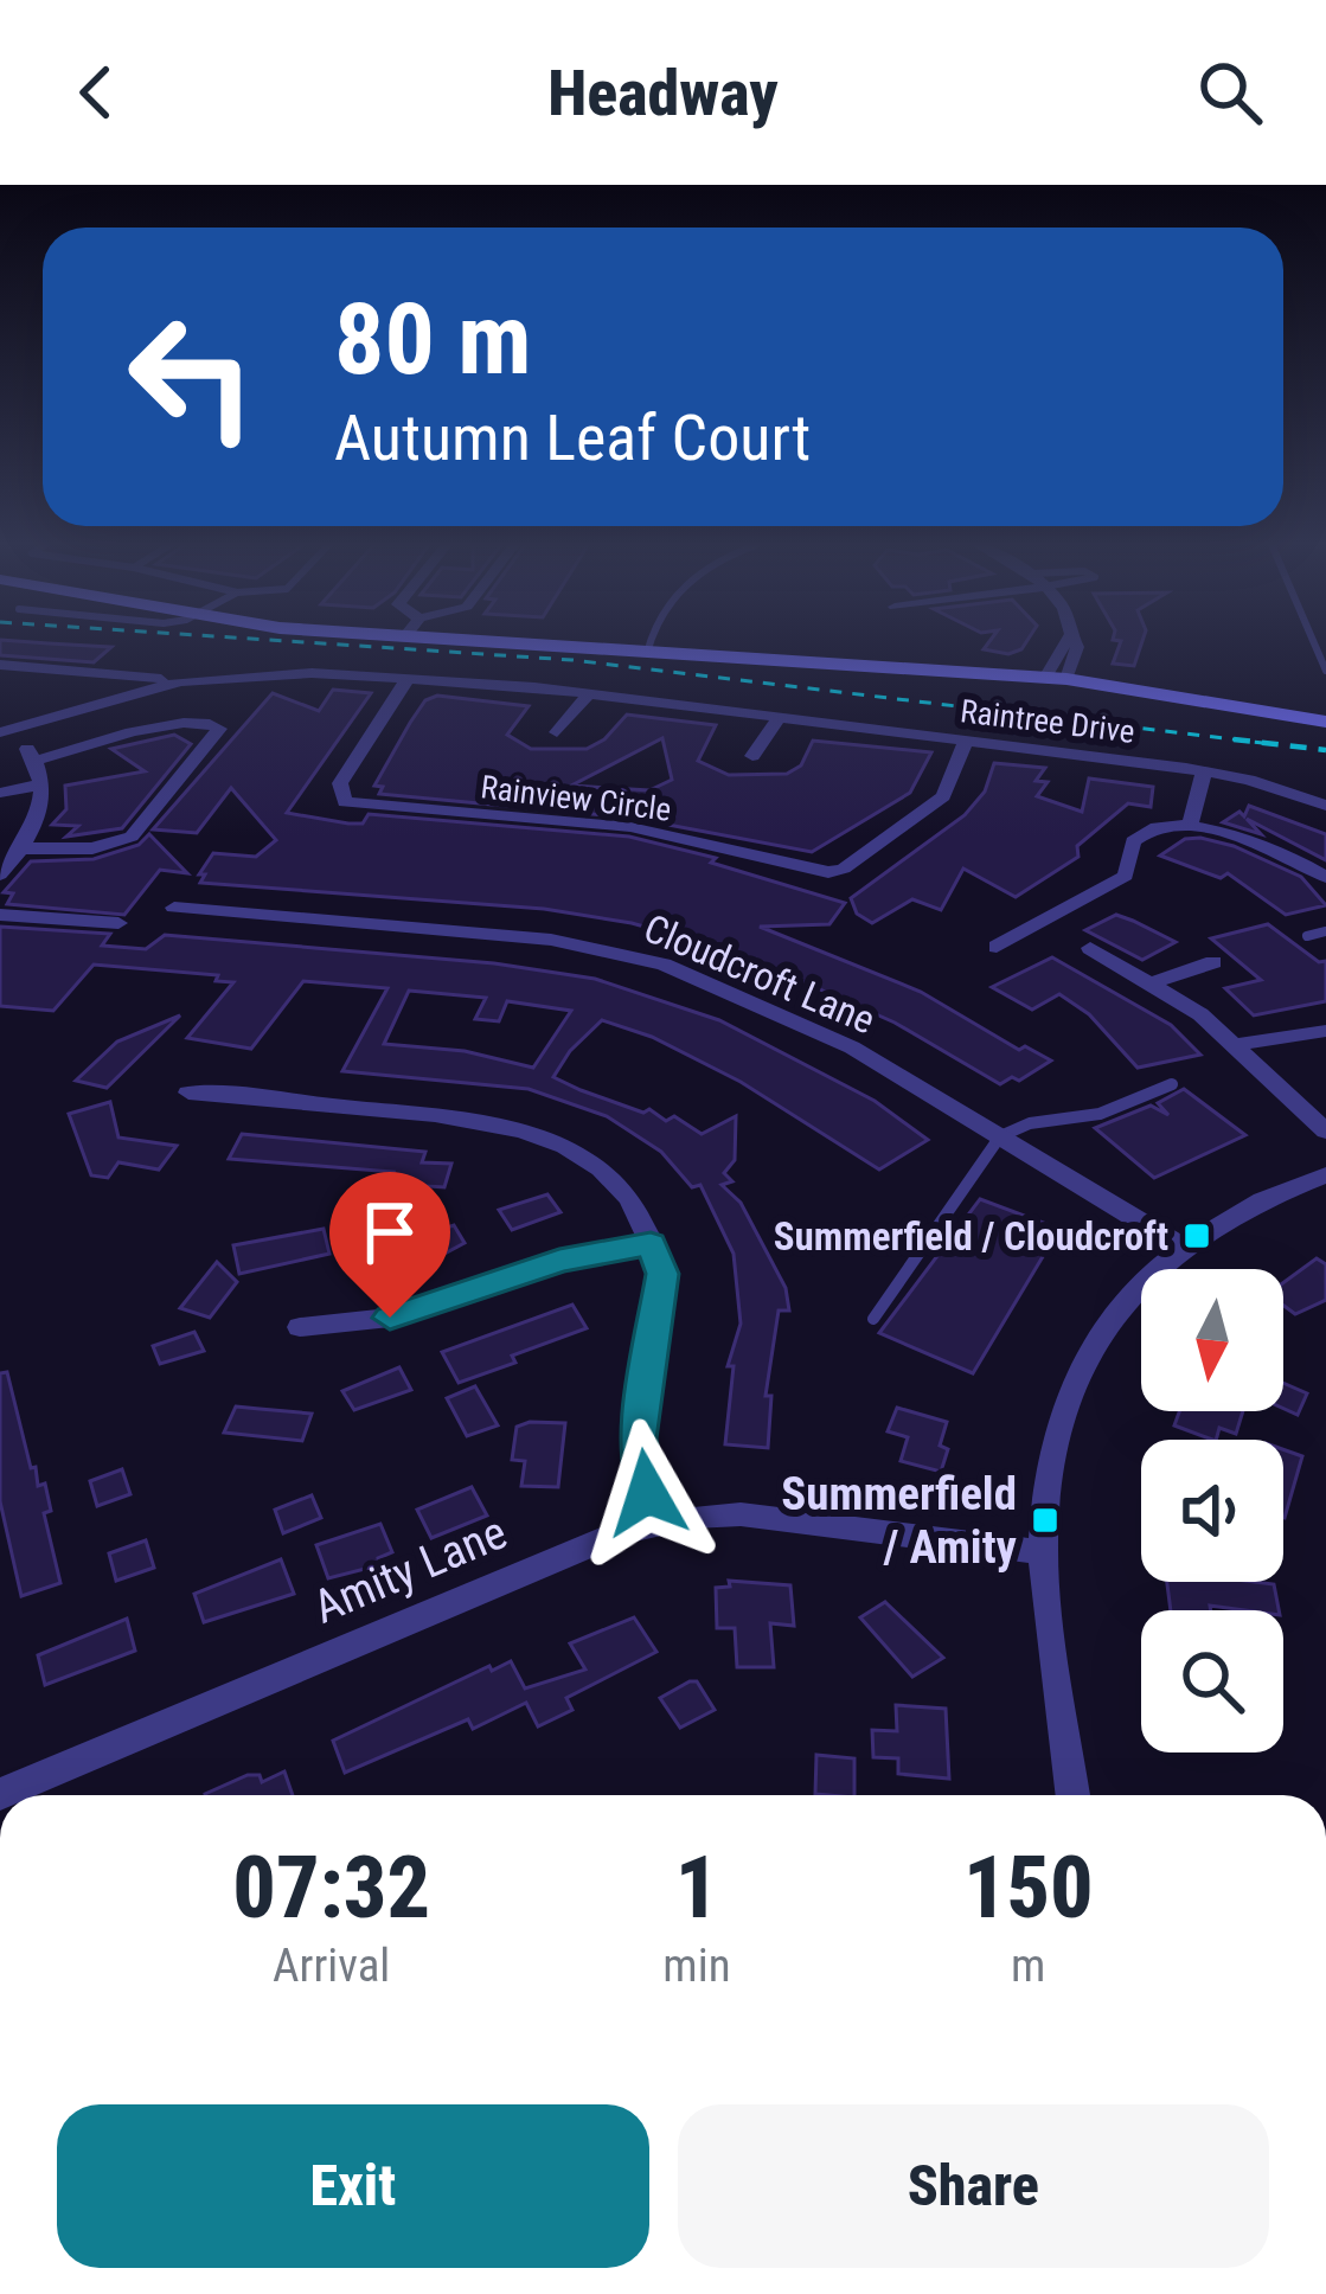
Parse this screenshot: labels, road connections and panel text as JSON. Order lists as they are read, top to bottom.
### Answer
{
  "streets": {
    "street": [
      "Raintree Drive",
      "Rainview Circle",
      "Cloudcroft Lane",
      "Amity Lane"
    ]
  },
  "crossings": [
    ["Raintree Drive", "Rainview Circle"]
  ],
  "places": {
    "transit": ["Summerfield / Cloudcroft", "Summerfield / Amity"]
  },
  "north": "bottom",
  "page": {
    "header": "Headway",
    "turn": ["80 m", "Autumn Leaf Court"],
    "eta": [
      "07:32",
      "Arrival",
      "1",
      "min",
      "150",
      "m"
    ],
    "buttons": ["Exit", "Share"]
  }
}
